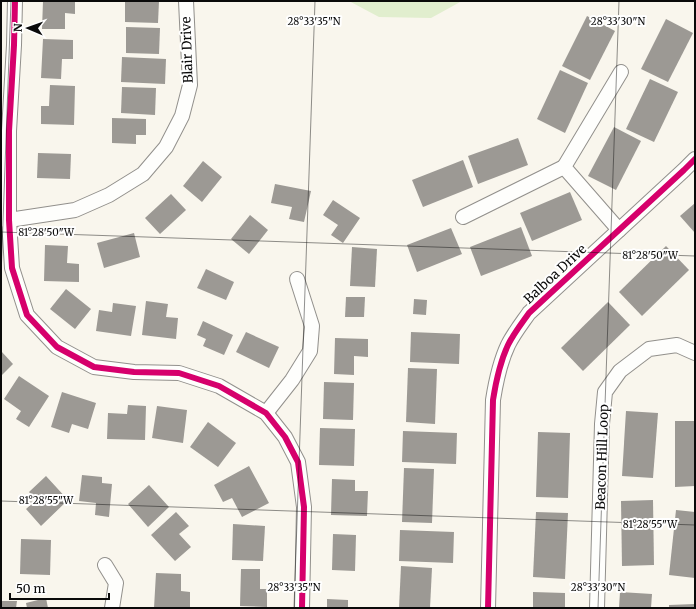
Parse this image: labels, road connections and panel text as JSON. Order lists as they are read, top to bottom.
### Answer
{
  "streets": {
    "street": ["Blair Drive", "Balboa Drive", "Beacon Hill Loop"]
  },
  "scale_bar": "50 m",
  "north": "left",
  "coordinates": [
    "28°33'35\"N",
    "28°33'30\"N",
    "81°28'50\"W",
    "81°28'55\"W"
  ]
}
